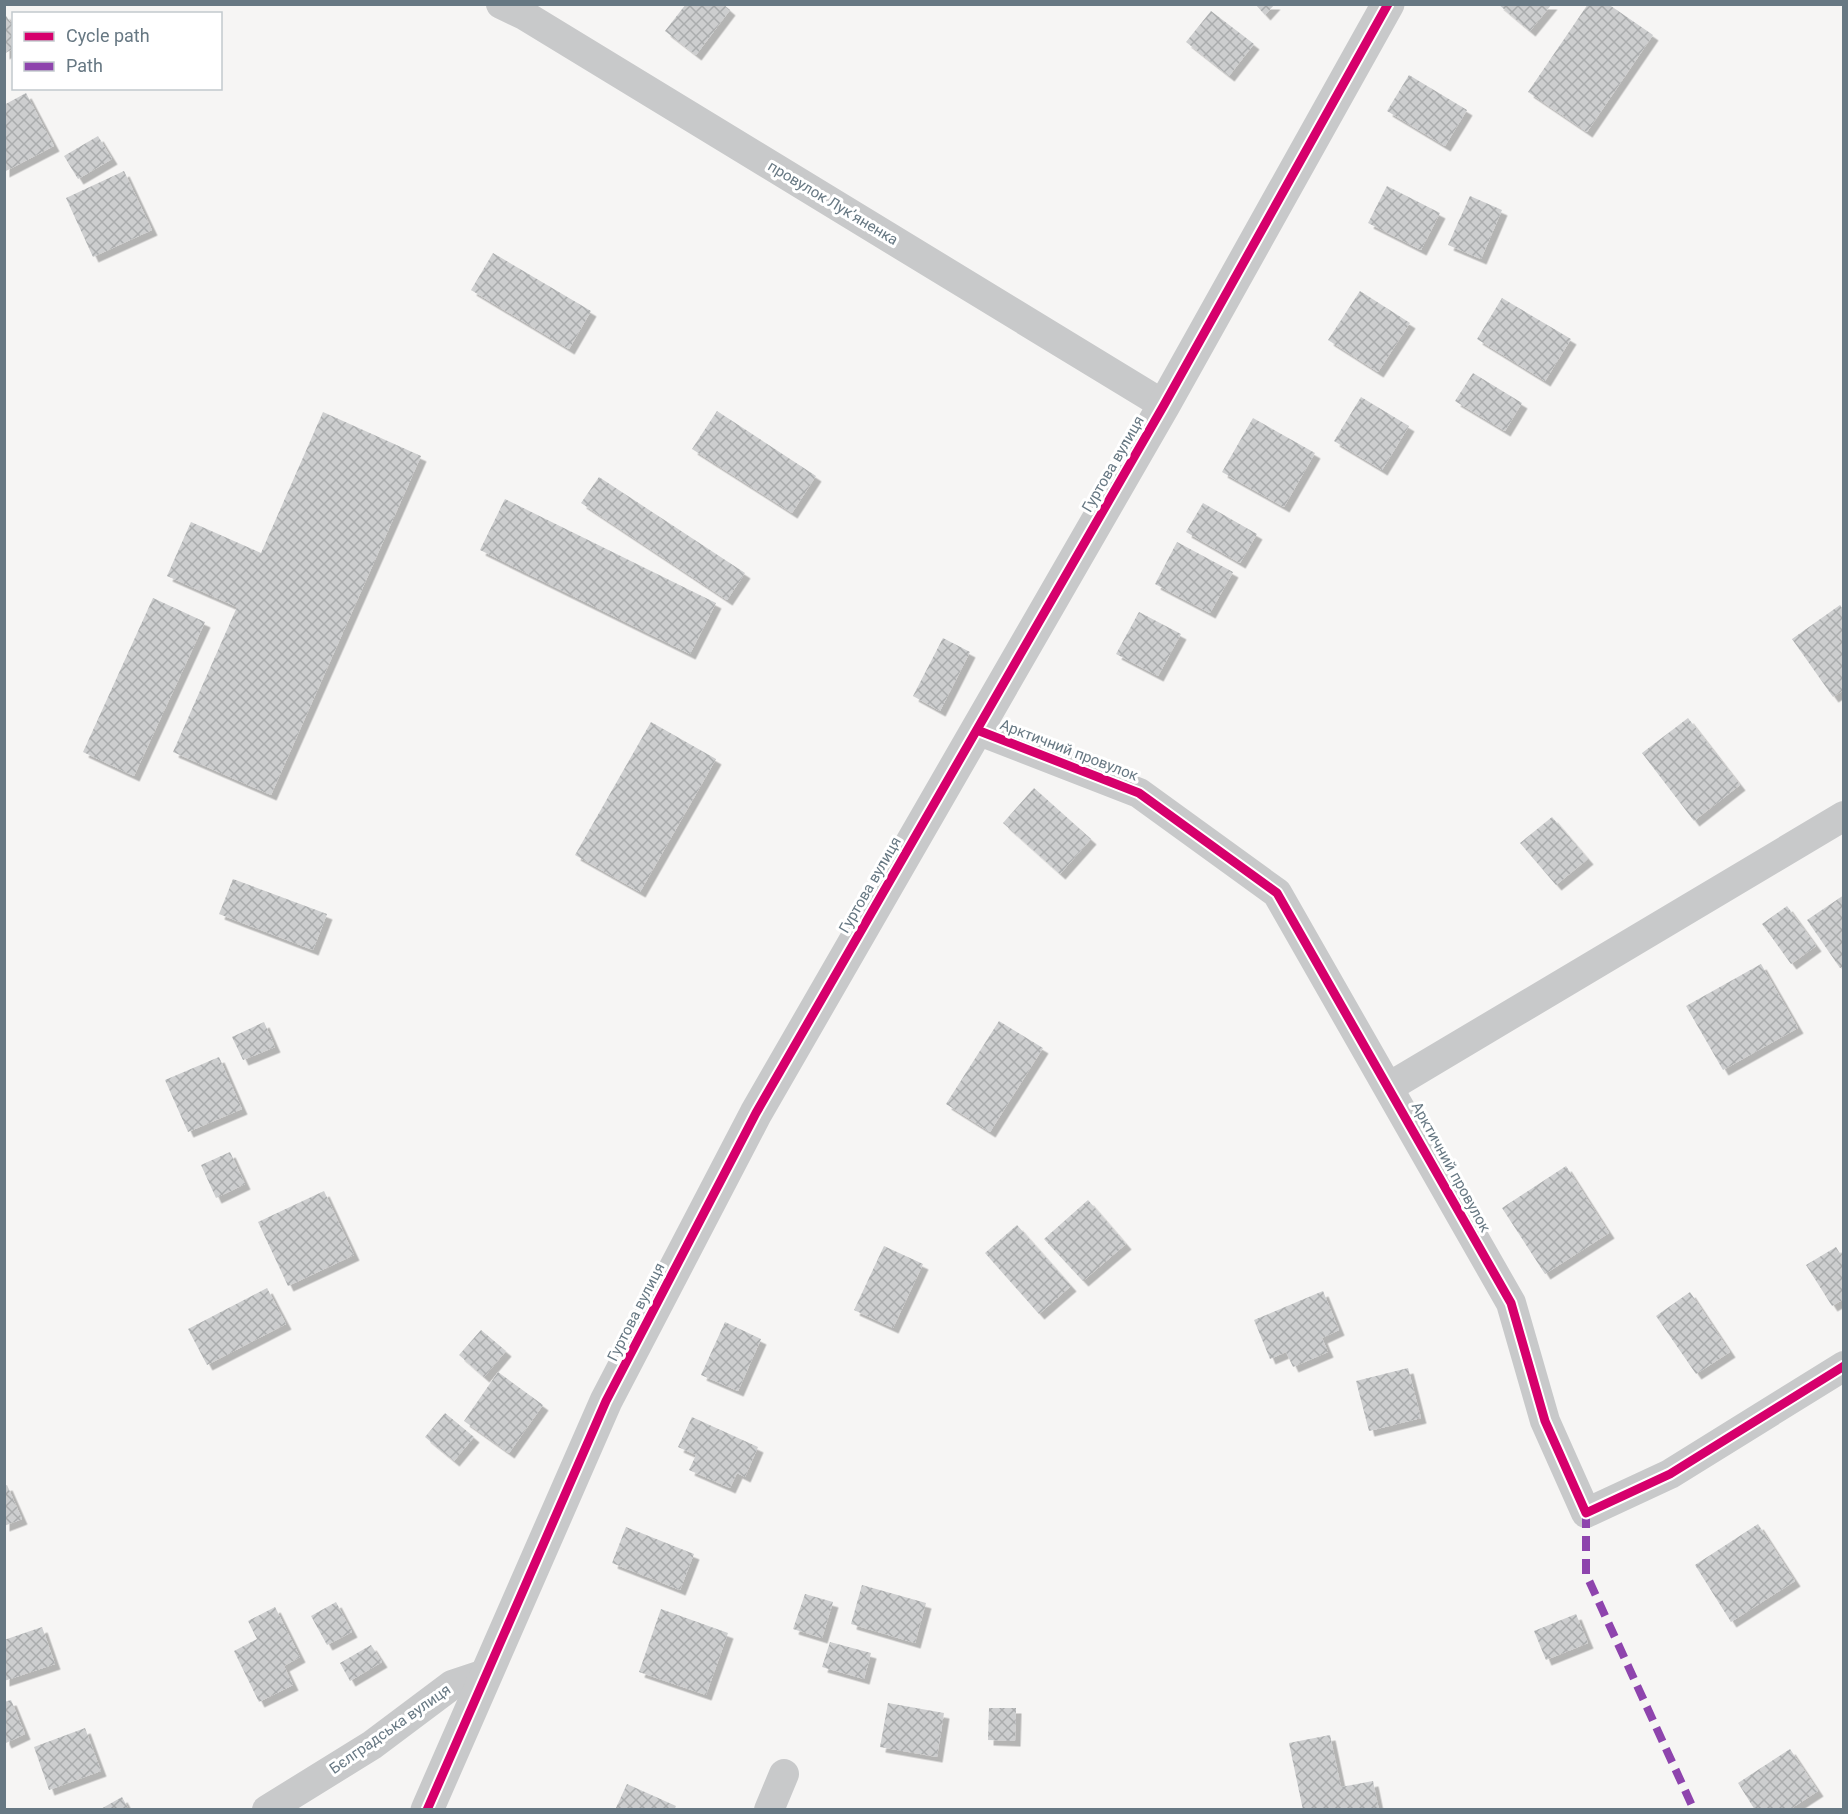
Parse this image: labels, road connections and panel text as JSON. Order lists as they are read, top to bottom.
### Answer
{
  "streets": {
    "street": [
      "провулок Лукʼяненка",
      "Гуртова вулиця",
      "Арктичний провулок",
      "Бєлградська вулиця"
    ]
  },
  "crossings": [
    ["провулок Лукʼяненка", "Гуртова вулиця"],
    ["Гуртова вулиця", "Арктичний провулок"],
    ["Гуртова вулиця", "Бєлградська вулиця"]
  ],
  "legend": ["Cycle path", "Path"]
}
